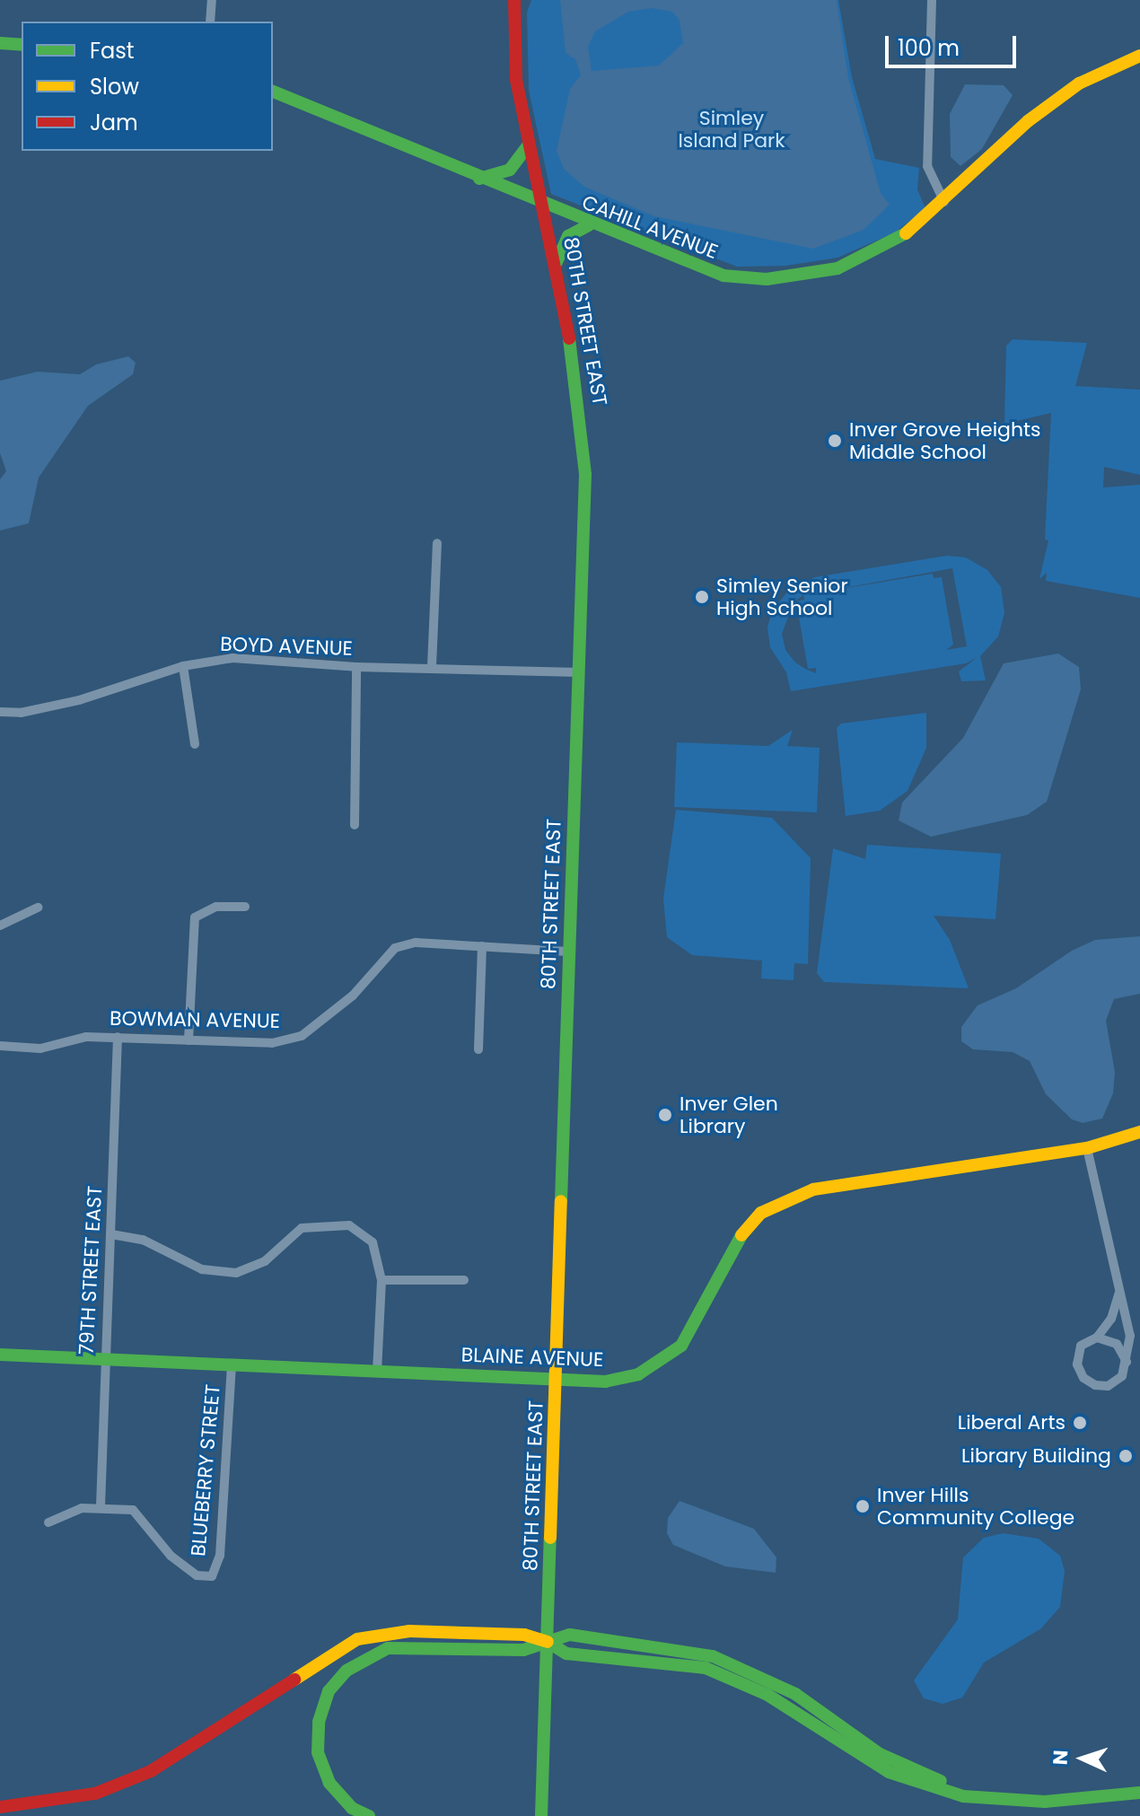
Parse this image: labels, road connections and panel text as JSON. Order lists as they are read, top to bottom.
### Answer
{
  "streets": {
    "main road": ["CAHILL AVENUE", "80TH STREET EAST", "BLAINE AVENUE"],
    "street": [
      "BOYD AVENUE",
      "BOWMAN AVENUE",
      "79TH STREET EAST",
      "BLUEBERRY STREET"
    ]
  },
  "crossings": [
    ["CAHILL AVENUE", "80TH STREET EAST"],
    ["80TH STREET EAST", "BOYD AVENUE"],
    ["80TH STREET EAST", "BOWMAN AVENUE"],
    ["80TH STREET EAST", "BLAINE AVENUE"],
    ["BOWMAN AVENUE", "79TH STREET EAST"],
    ["79TH STREET EAST", "BLAINE AVENUE"],
    ["79TH STREET EAST", "BLUEBERRY STREET"],
    ["BLAINE AVENUE", "BLUEBERRY STREET"]
  ],
  "parks": ["Simley Island Park"],
  "places": [
    "Inver Grove Heights Middle School",
    "Simley Senior High School",
    "Inver Glen Library",
    "Liberal Arts",
    "Library Building",
    "Inver Hills Community College"
  ],
  "legend": ["Fast", "Slow", "Jam"],
  "scale_bar": "100 m",
  "north": "left"
}
